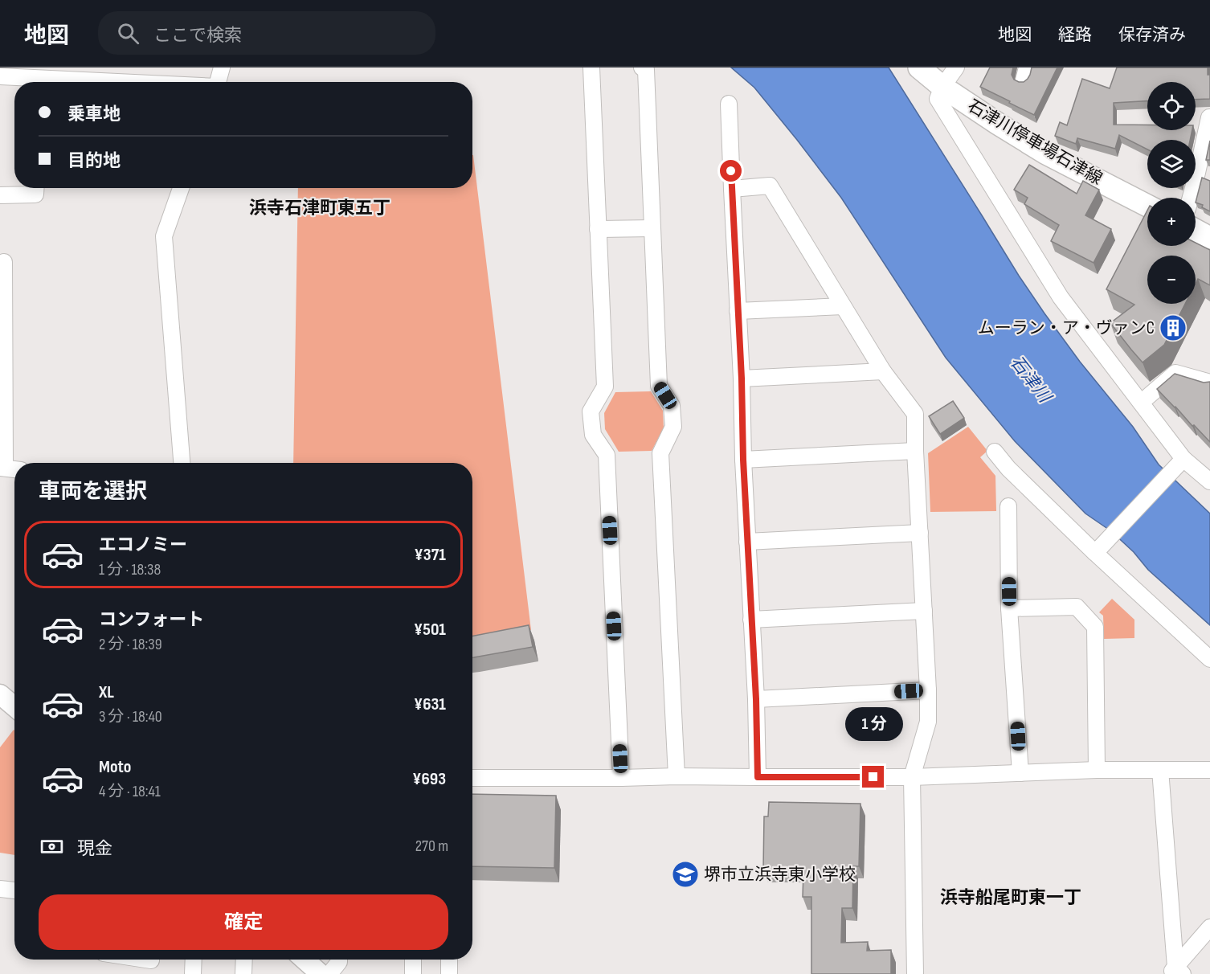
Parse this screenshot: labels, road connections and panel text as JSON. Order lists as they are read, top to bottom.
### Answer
{
  "streets": {
    "main road": ["石津川停車場石津線"]
  },
  "districts": ["浜寺石津町東五丁", "浜寺船尾町東一丁"],
  "water": ["石津川"],
  "places": {
    "building": ["ムーラン・ア・ヴァンC"],
    "school or university": ["堺市立浜寺東小学校"]
  },
  "page": {
    "header": "地図",
    "search": "ここで検索",
    "nav": ["地図", "経路", "保存済み"],
    "map_buttons": ["+", "−"],
    "banner": ["乗車地", "目的地"],
    "heading": "車両を選択",
    "list": [
      {
        "name": "エコノミー",
        "note": "1 分 · 18:38",
        "value": "¥371"
      },
      {
        "name": "コンフォート",
        "note": "2 分 · 18:39",
        "value": "¥501"
      },
      {
        "name": "XL",
        "note": "3 分 · 18:40",
        "value": "¥631"
      },
      {
        "name": "Moto",
        "note": "4 分 · 18:41",
        "value": "¥693"
      }
    ],
    "bubble": "1 分",
    "pay": ["現金", "270 m"],
    "buttons": "確定"
  }
}
